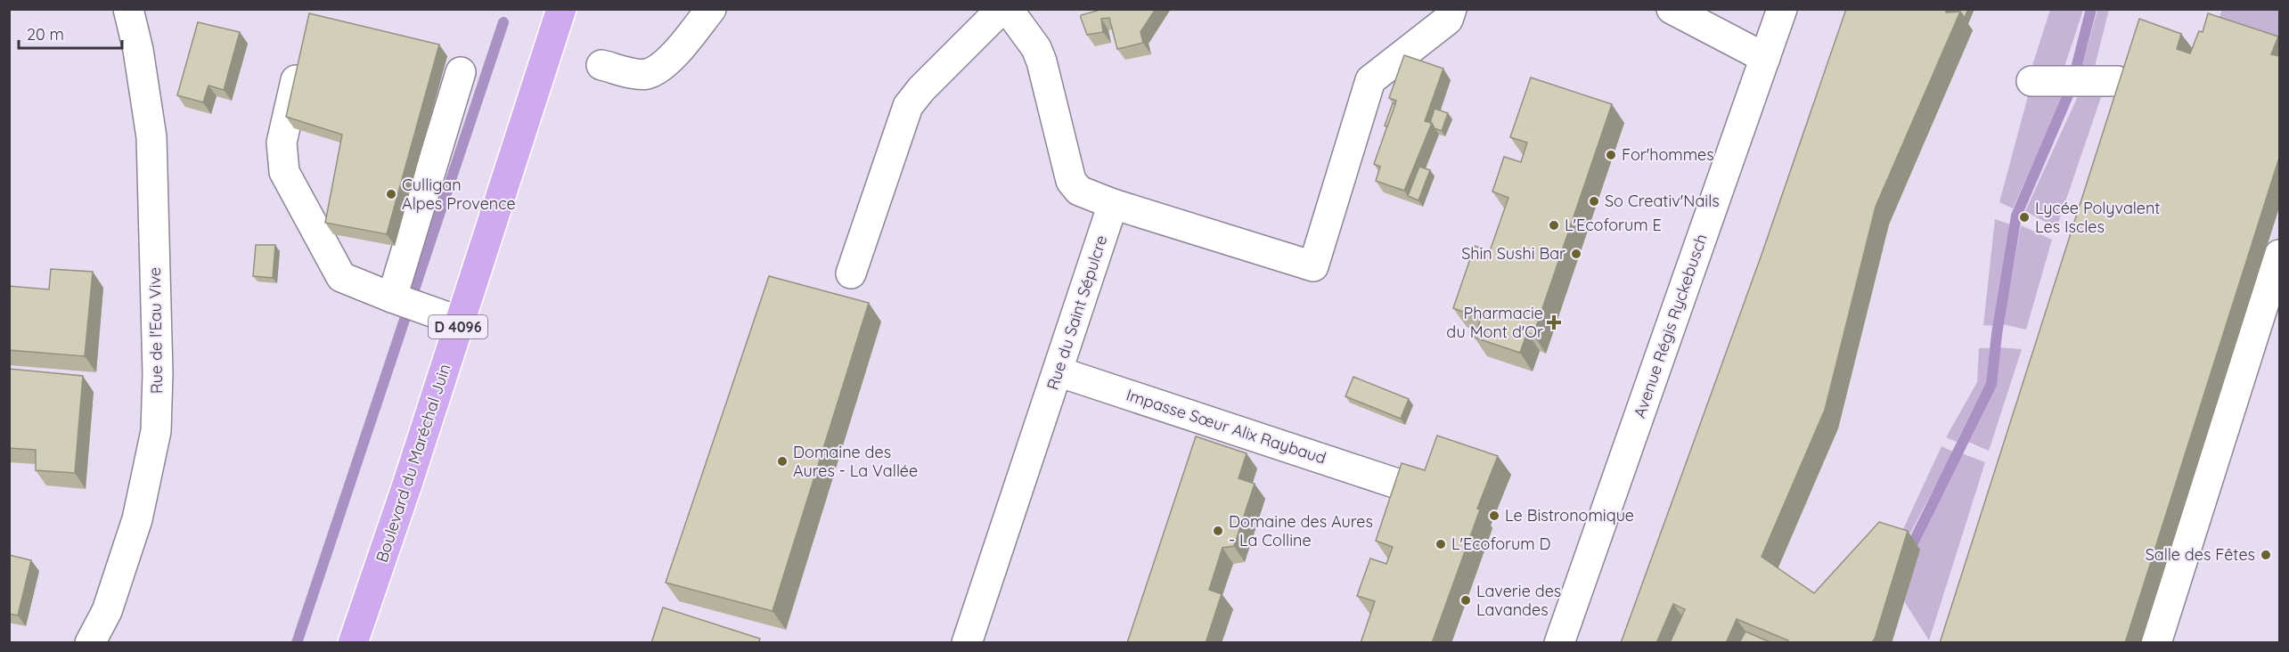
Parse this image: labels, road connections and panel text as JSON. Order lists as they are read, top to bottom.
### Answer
{
  "streets": {
    "main road": ["D 4096", "Boulevard du Maréchal Juin"],
    "street": [
      "Rue du Saint Sépulcre",
      "Avenue Régis Ryckebusch",
      "Rue de l'Eau Vive",
      "Impasse Sœur Alix Raybaud"
    ]
  },
  "crossings": [
    ["Rue du Saint Sépulcre", "Impasse Sœur Alix Raybaud"]
  ],
  "places": {
    "other": [
      "For'hommes",
      "Culligan Alpes Provence",
      "So Creativ'Nails",
      "Lycée Polyvalent Les Iscles",
      "L'Ecoforum E",
      "Shin Sushi Bar",
      "Domaine des Aures - La Vallée",
      "Le Bistronomique",
      "Domaine des Aures - La Colline",
      "L'Ecoforum D",
      "Salle des Fêtes",
      "Laverie des Lavandes"
    ],
    "health": ["Pharmacie du Mont d'Or"]
  },
  "scale_bar": "20 m"
}
